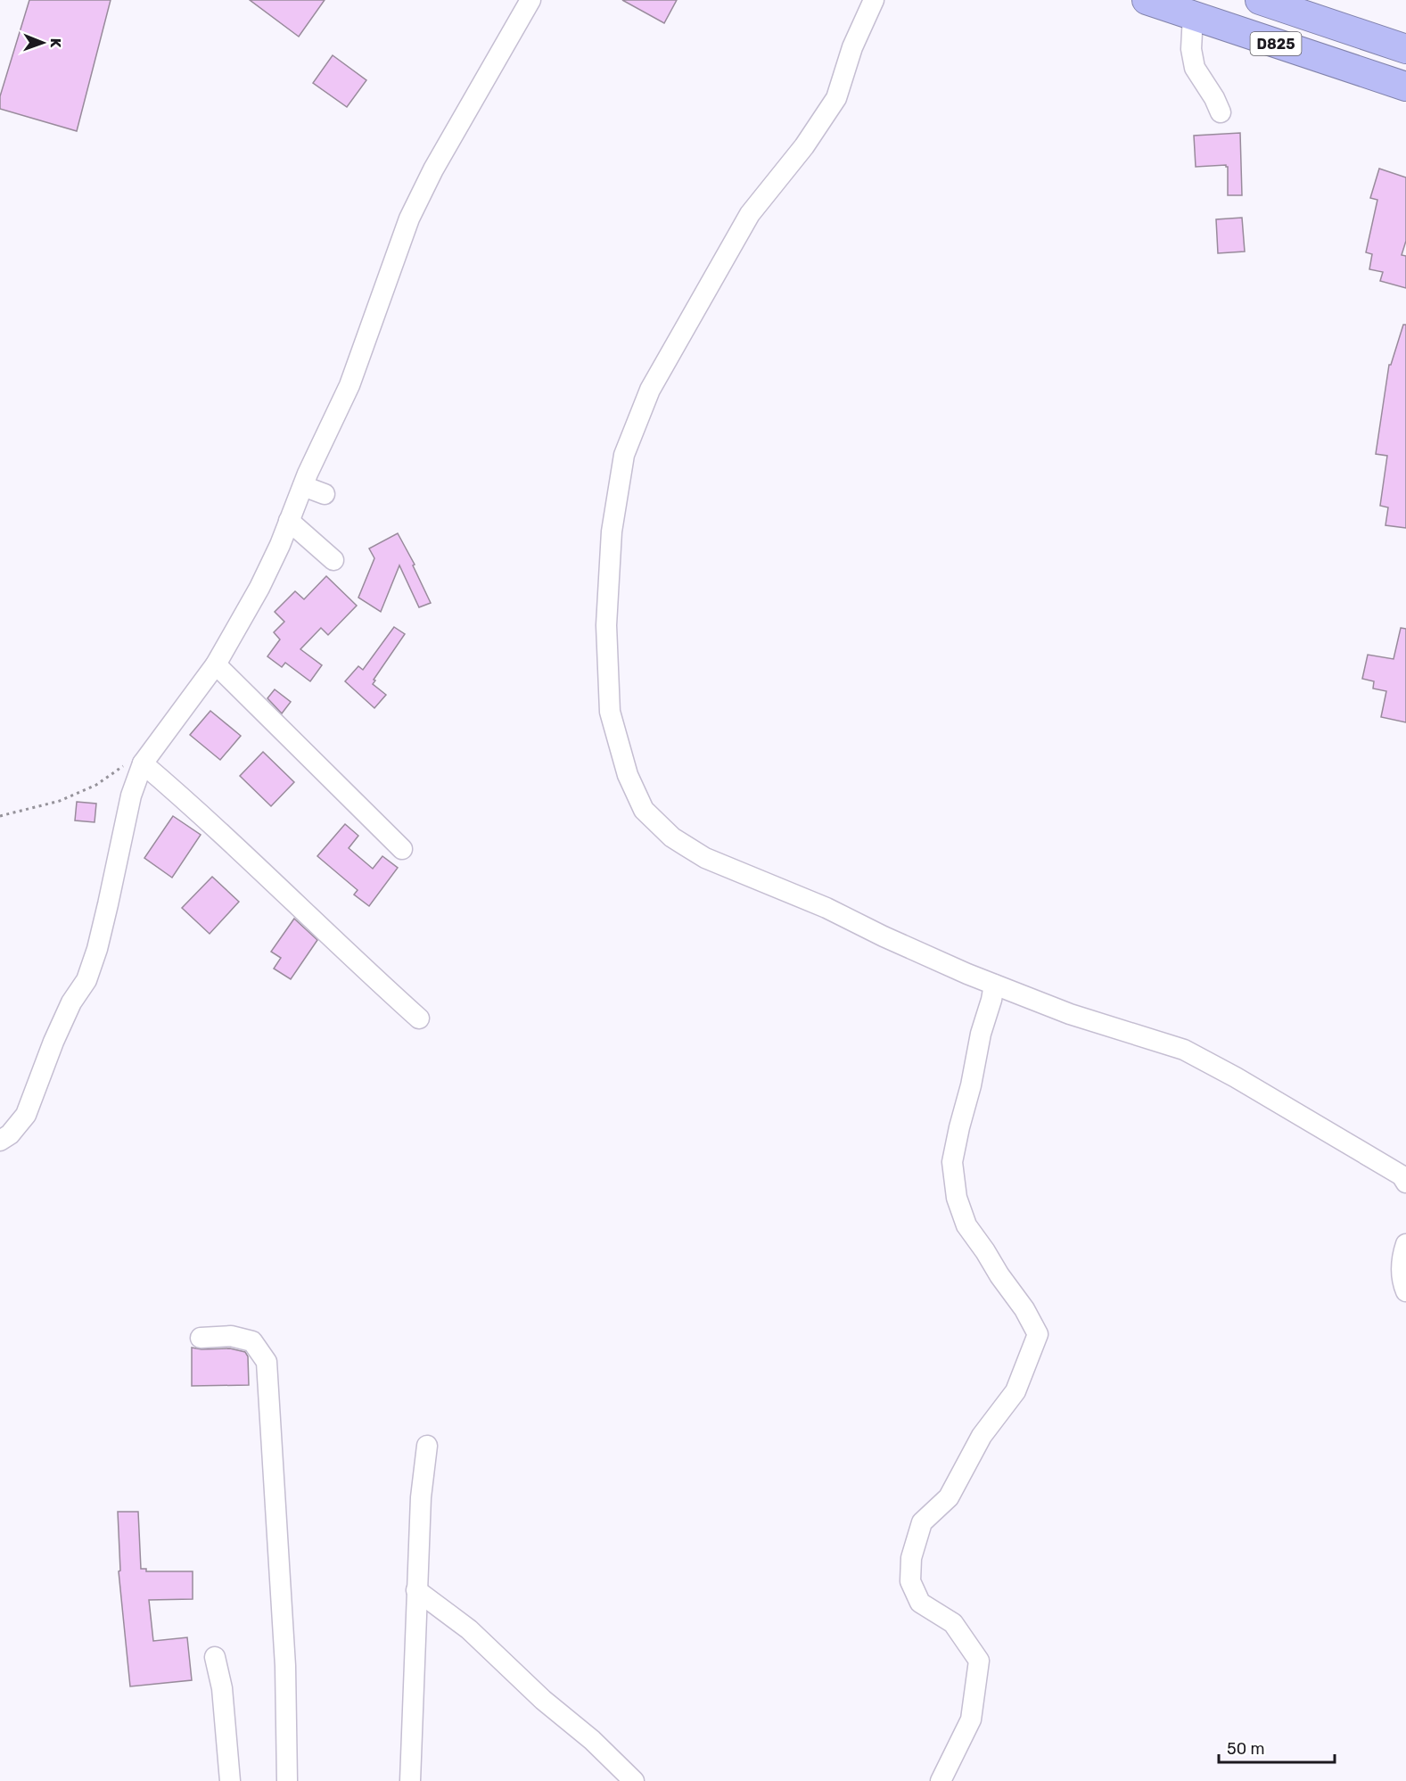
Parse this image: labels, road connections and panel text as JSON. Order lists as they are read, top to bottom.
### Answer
{
  "streets": {
    "highway": ["D825"]
  },
  "scale_bar": "50 m",
  "north": "right"
}
